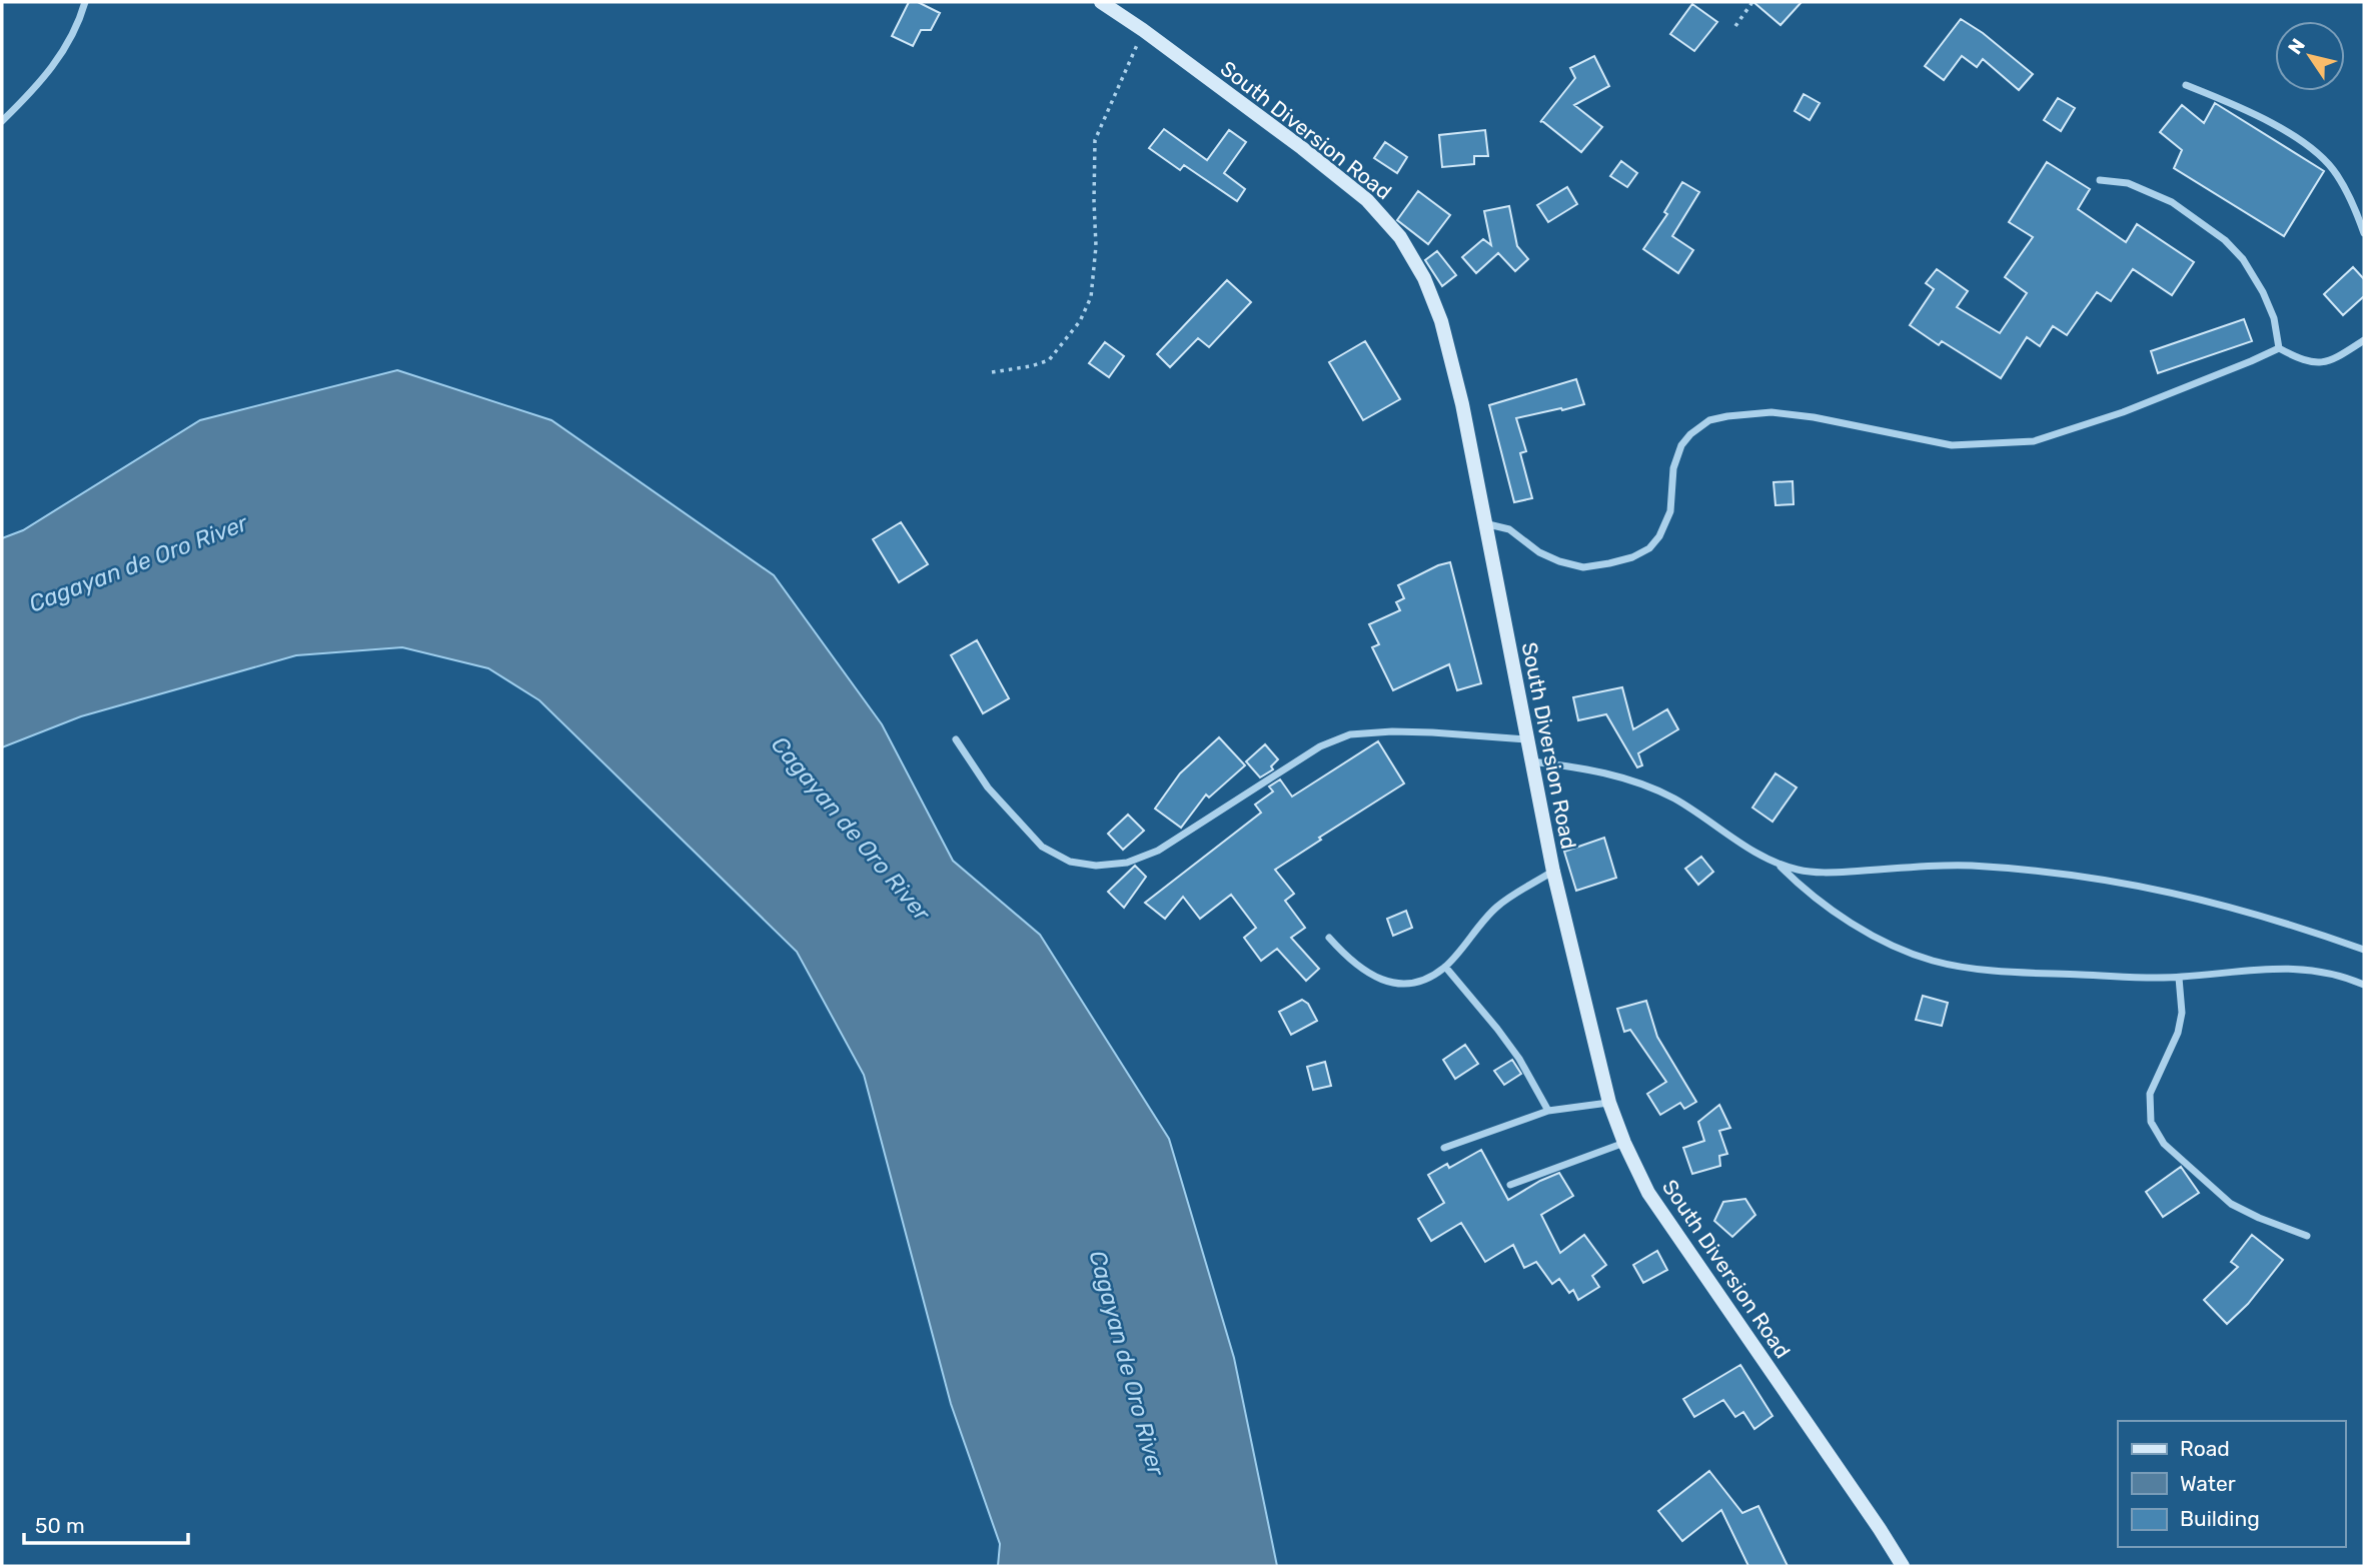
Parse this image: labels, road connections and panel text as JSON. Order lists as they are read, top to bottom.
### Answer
{
  "streets": {
    "main road": ["South Diversion Road"]
  },
  "water": ["Cagayan de Oro River"],
  "legend": ["Road", "Water", "Building"],
  "scale_bar": "50 m",
  "north": "top left"
}
